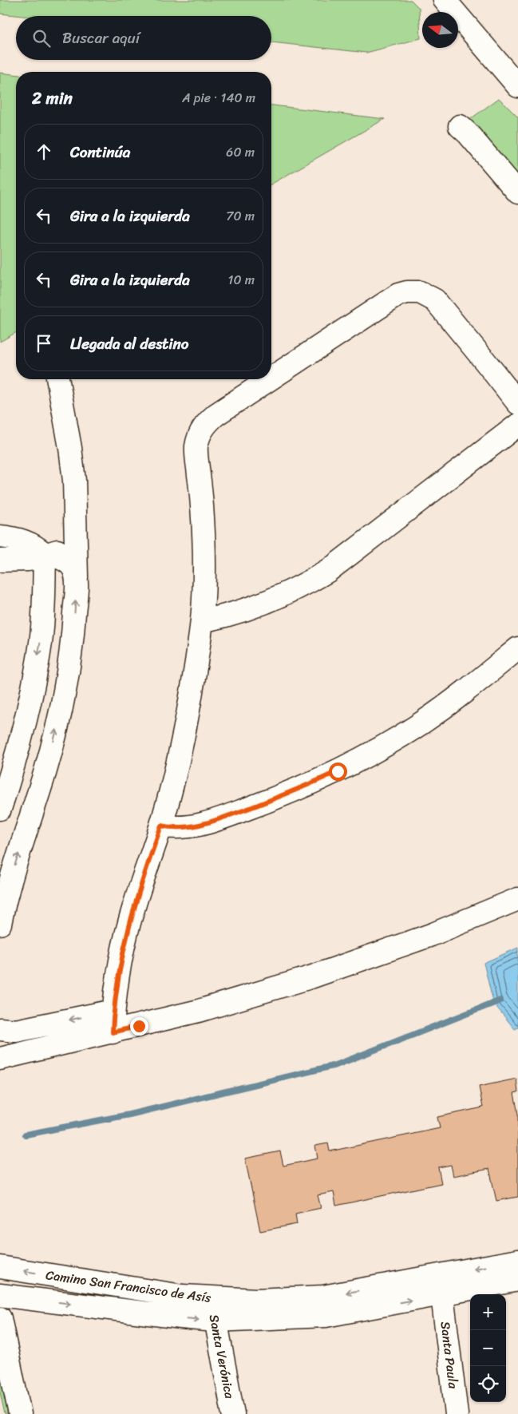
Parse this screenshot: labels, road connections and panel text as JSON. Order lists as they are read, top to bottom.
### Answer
{
  "streets": {
    "street": ["Camino San Francisco de Asís", "Santa Paula", "Santa Verónica"]
  },
  "crossings": [
    ["Camino San Francisco de Asís", "Santa Paula"],
    ["Camino San Francisco de Asís", "Santa Verónica"]
  ],
  "north": "left",
  "page": {
    "search": "Buscar aquí",
    "heading": ["2 min", "A pie · 140 m"],
    "list": [
      ["Continúa", "60 m"],
      ["Gira a la izquierda", "70 m"],
      ["Gira a la izquierda", "10 m"],
      "Llegada al destino"
    ],
    "map_buttons": ["+", "−"]
  }
}
